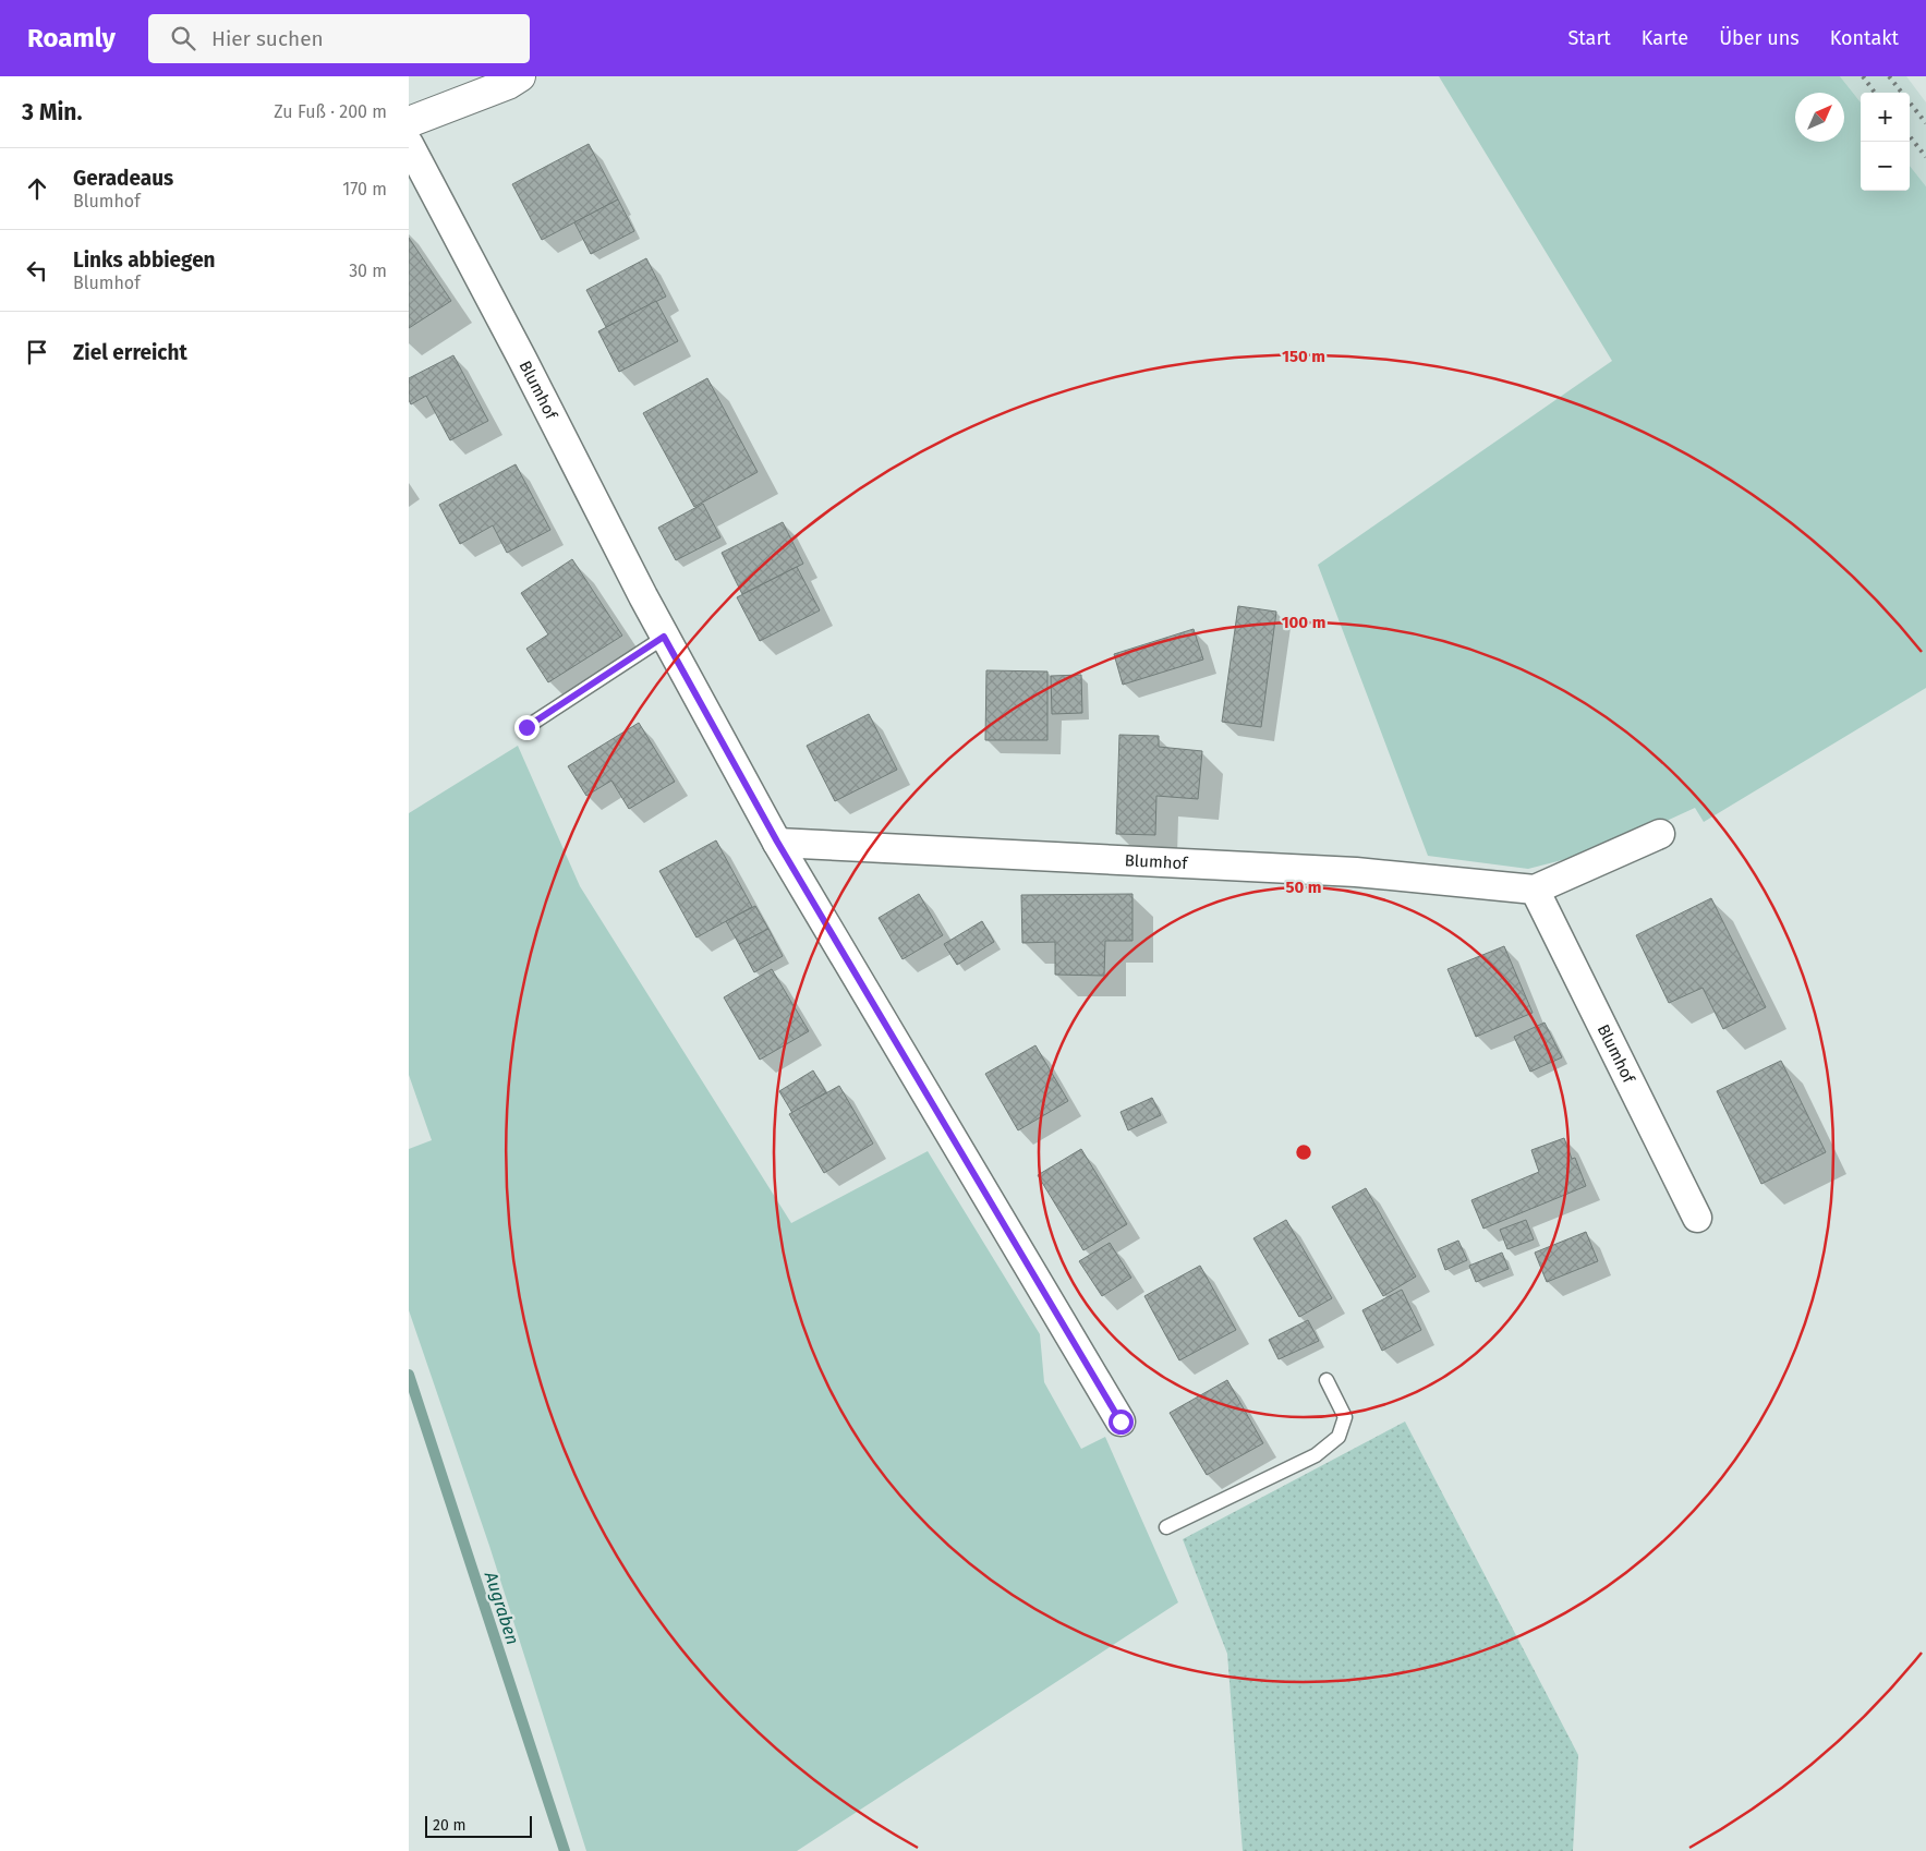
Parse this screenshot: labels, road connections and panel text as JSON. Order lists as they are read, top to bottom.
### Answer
{
  "streets": {
    "street": ["Blumhof"]
  },
  "water": ["Augraben"],
  "scale_bar": "20 m",
  "north": "top right",
  "page": {
    "header": "Roamly",
    "search": "Hier suchen",
    "nav": [
      "Start",
      "Karte",
      "Über uns",
      "Kontakt"
    ],
    "heading": ["3 Min.", "Zu Fuß · 200 m"],
    "map_buttons": ["+", "−"],
    "list": [
      ["Geradeaus", "Blumhof", "170 m"],
      ["Links abbiegen", "Blumhof", "30 m"],
      "Ziel erreicht"
    ],
    "scale": "20 m"
  },
  "rings": ["150 m", "100 m", "50 m"]
}
